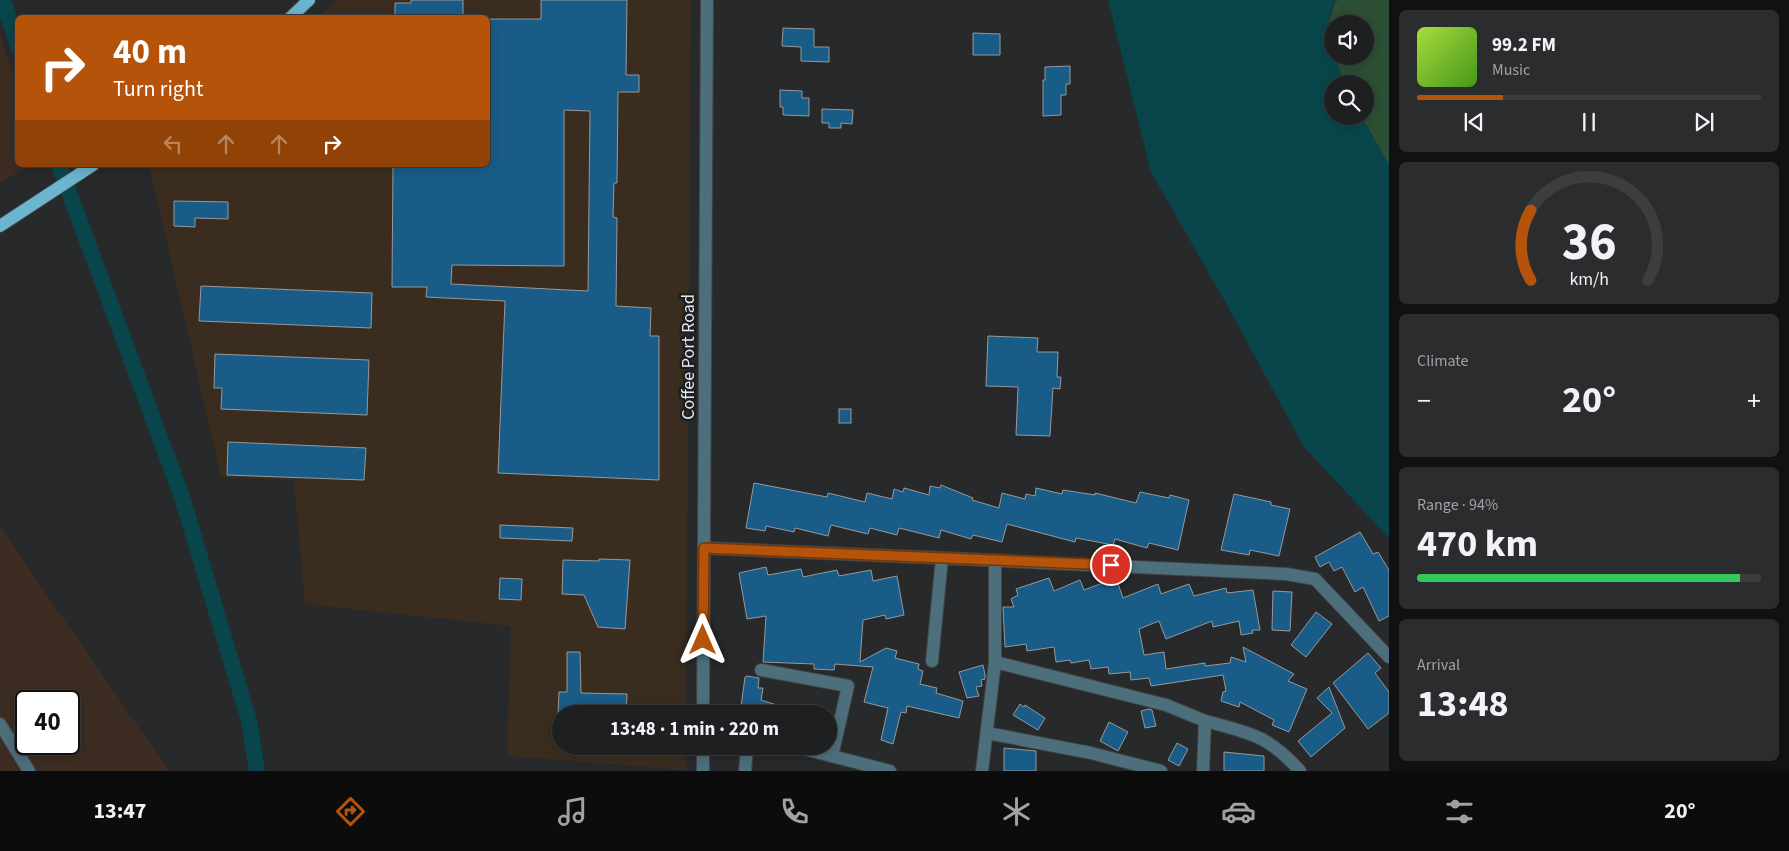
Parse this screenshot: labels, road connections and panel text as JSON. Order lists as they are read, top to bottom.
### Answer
{
  "streets": {
    "street": ["Coffee Port Road"]
  },
  "page": {
    "turn": ["40 m", "Turn right"],
    "song": ["99.2 FM", "Music"],
    "tile": [
      "Climate",
      ["Range · 94%", "470 km"],
      ["Arrival", "13:48"]
    ],
    "heat": ["−", "20°", "+"],
    "limit": "40",
    "trip": "13:48 · 1 min · 220 m",
    "tabs": ["13:47", "20°"],
    "gauge": ["36", "km/h"]
  }
}
